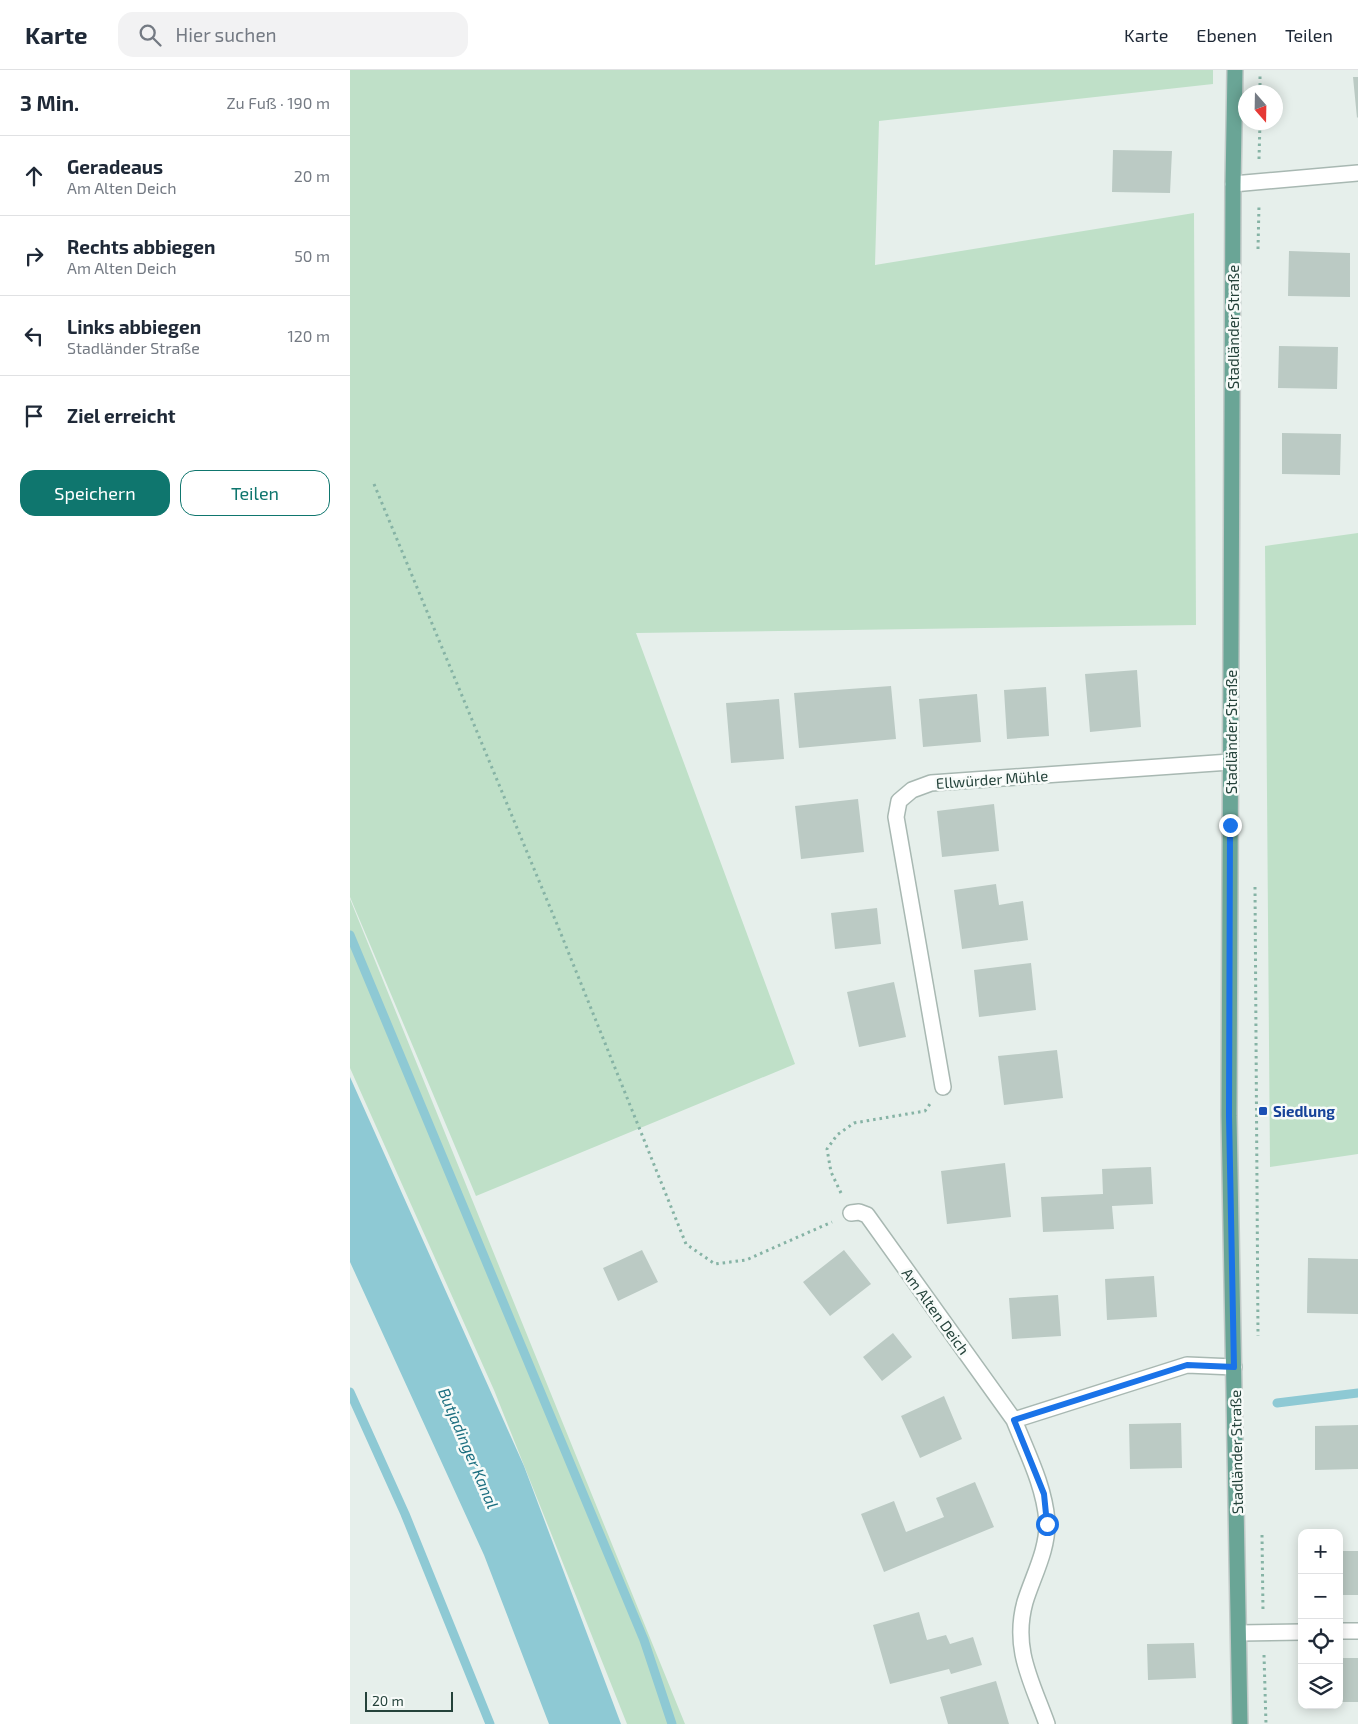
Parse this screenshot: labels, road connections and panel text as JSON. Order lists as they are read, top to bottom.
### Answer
{
  "streets": {
    "main road": ["Stadländer Straße"],
    "street": ["Ellwürder Mühle", "Am Alten Deich"]
  },
  "crossings": [
    ["Stadländer Straße", "Ellwürder Mühle"]
  ],
  "water": ["Butjadinger Kanal"],
  "places": {
    "transit": ["Siedlung"]
  },
  "scale_bar": "20 m",
  "north": "bottom",
  "page": {
    "header": "Karte",
    "search": "Hier suchen",
    "nav": ["Karte", "Ebenen", "Teilen"],
    "heading": ["3 Min.", "Zu Fuß · 190 m"],
    "list": [
      ["Geradeaus", "Am Alten Deich", "20 m"],
      ["Rechts abbiegen", "Am Alten Deich", "50 m"],
      ["Links abbiegen", "Stadländer Straße", "120 m"],
      "Ziel erreicht"
    ],
    "buttons": ["Speichern", "Teilen"],
    "map_buttons": ["+", "−"],
    "scale": "20 m"
  }
}
